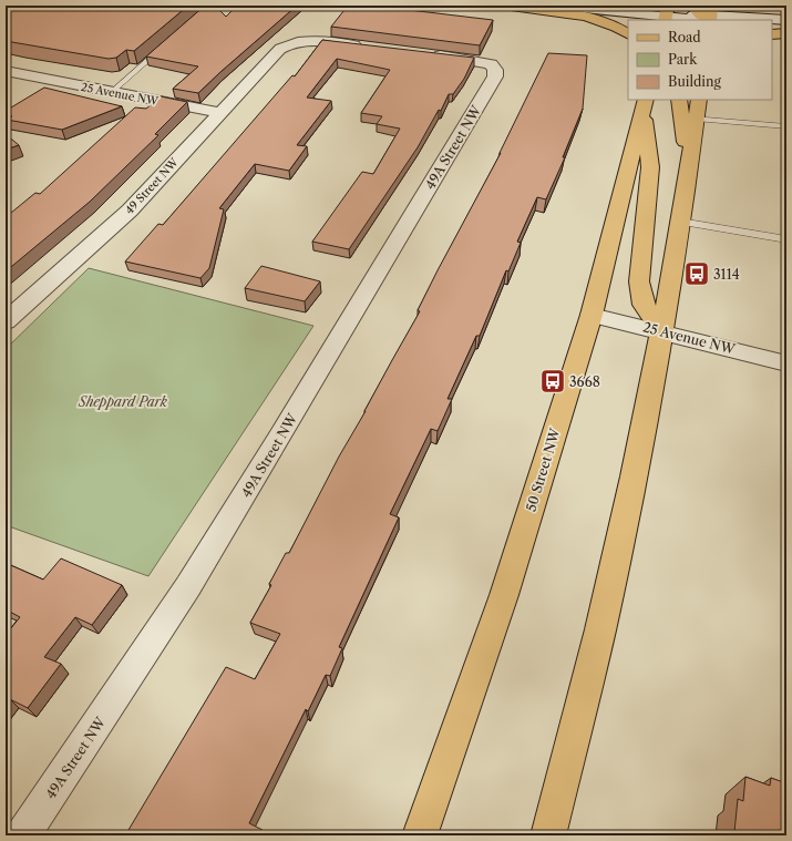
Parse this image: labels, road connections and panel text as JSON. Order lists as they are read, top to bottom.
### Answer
{
  "streets": {
    "main road": ["50 Street NW"],
    "street": ["25 Avenue NW", "49A Street NW", "49 Street NW"]
  },
  "crossings": [
    ["25 Avenue NW", "49 Street NW"],
    ["25 Avenue NW", "50 Street NW"]
  ],
  "parks": ["Sheppard Park"],
  "places": {
    "bus stop": ["3114", "3668"]
  },
  "legend": ["Road", "Park", "Building"]
}
